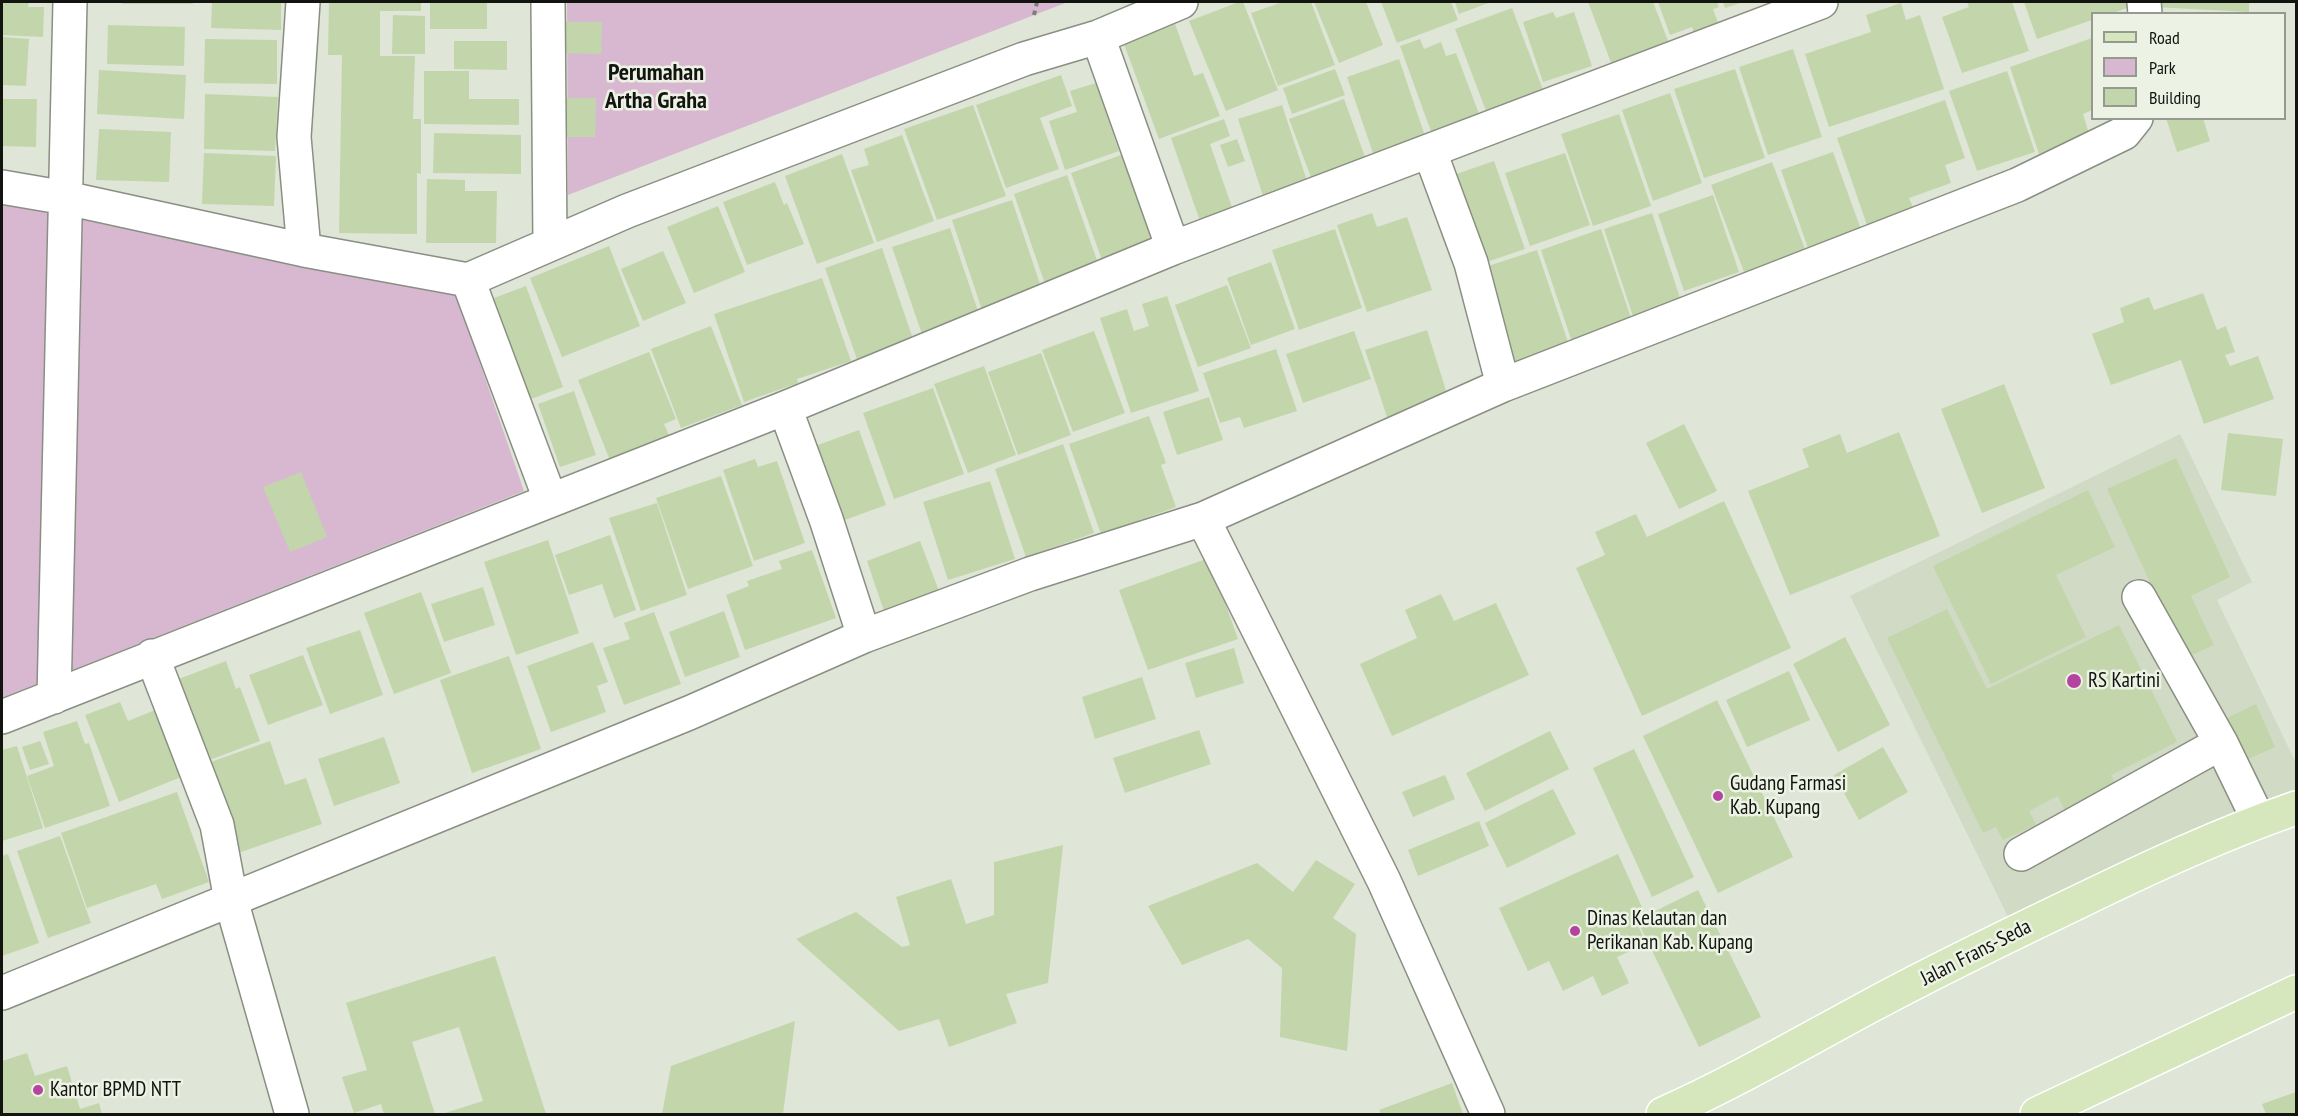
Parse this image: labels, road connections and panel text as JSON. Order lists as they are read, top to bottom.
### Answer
{
  "streets": {
    "main road": ["Jalan Frans-Seda"]
  },
  "districts": ["Perumahan Artha Graha"],
  "places": [
    "RS Kartini",
    "Gudang Farmasi Kab. Kupang",
    "Dinas Kelautan dan Perikanan Kab. Kupang",
    "Kantor BPMD NTT"
  ],
  "legend": ["Road", "Park", "Building"]
}
